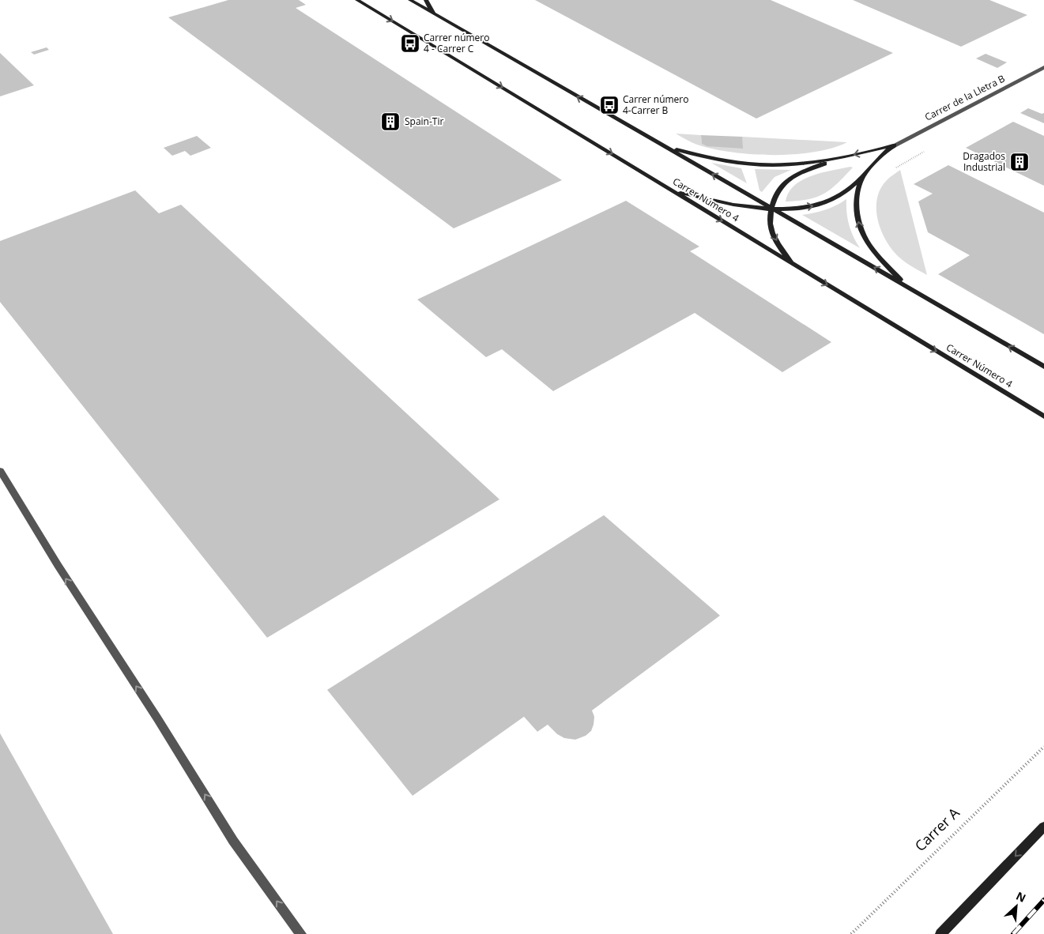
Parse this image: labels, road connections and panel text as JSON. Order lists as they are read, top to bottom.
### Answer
{
  "streets": {
    "street": ["Carrer de la Lletra B", "Carrer Número 4"],
    "path": ["Carrer A"]
  },
  "places": {
    "bus stop": ["Carrer número 4 - Carrer C", "Carrer número 4-Carrer B"],
    "building": ["Spain-Tir", "Dragados Industrial"]
  },
  "north": "top right"
}
